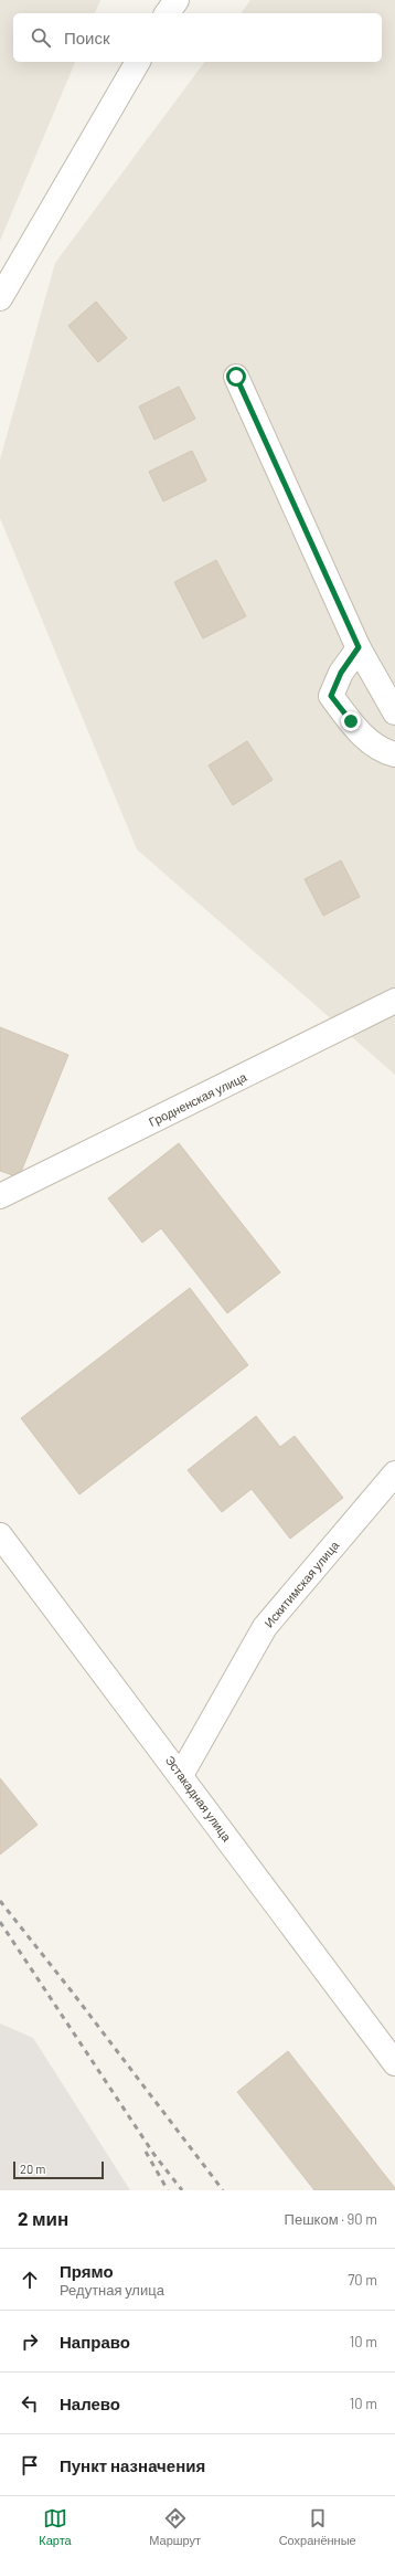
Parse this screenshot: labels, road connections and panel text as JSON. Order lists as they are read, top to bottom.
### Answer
{
  "streets": {
    "street": ["Гродненская улица", "Искитимская улица", "Эстакадная улица"]
  },
  "crossings": [
    ["Искитимская улица", "Эстакадная улица"]
  ],
  "scale_bar": "20 m",
  "page": {
    "search": "Поиск",
    "scale": "20 m",
    "heading": ["2 мин", "Пешком · 90 m"],
    "list": [
      ["Прямо", "Редутная улица", "70 m"],
      ["Направо", "10 m"],
      ["Налево", "10 m"],
      "Пункт назначения"
    ],
    "nav": ["Карта", "Маршрут", "Сохранённые"]
  }
}
